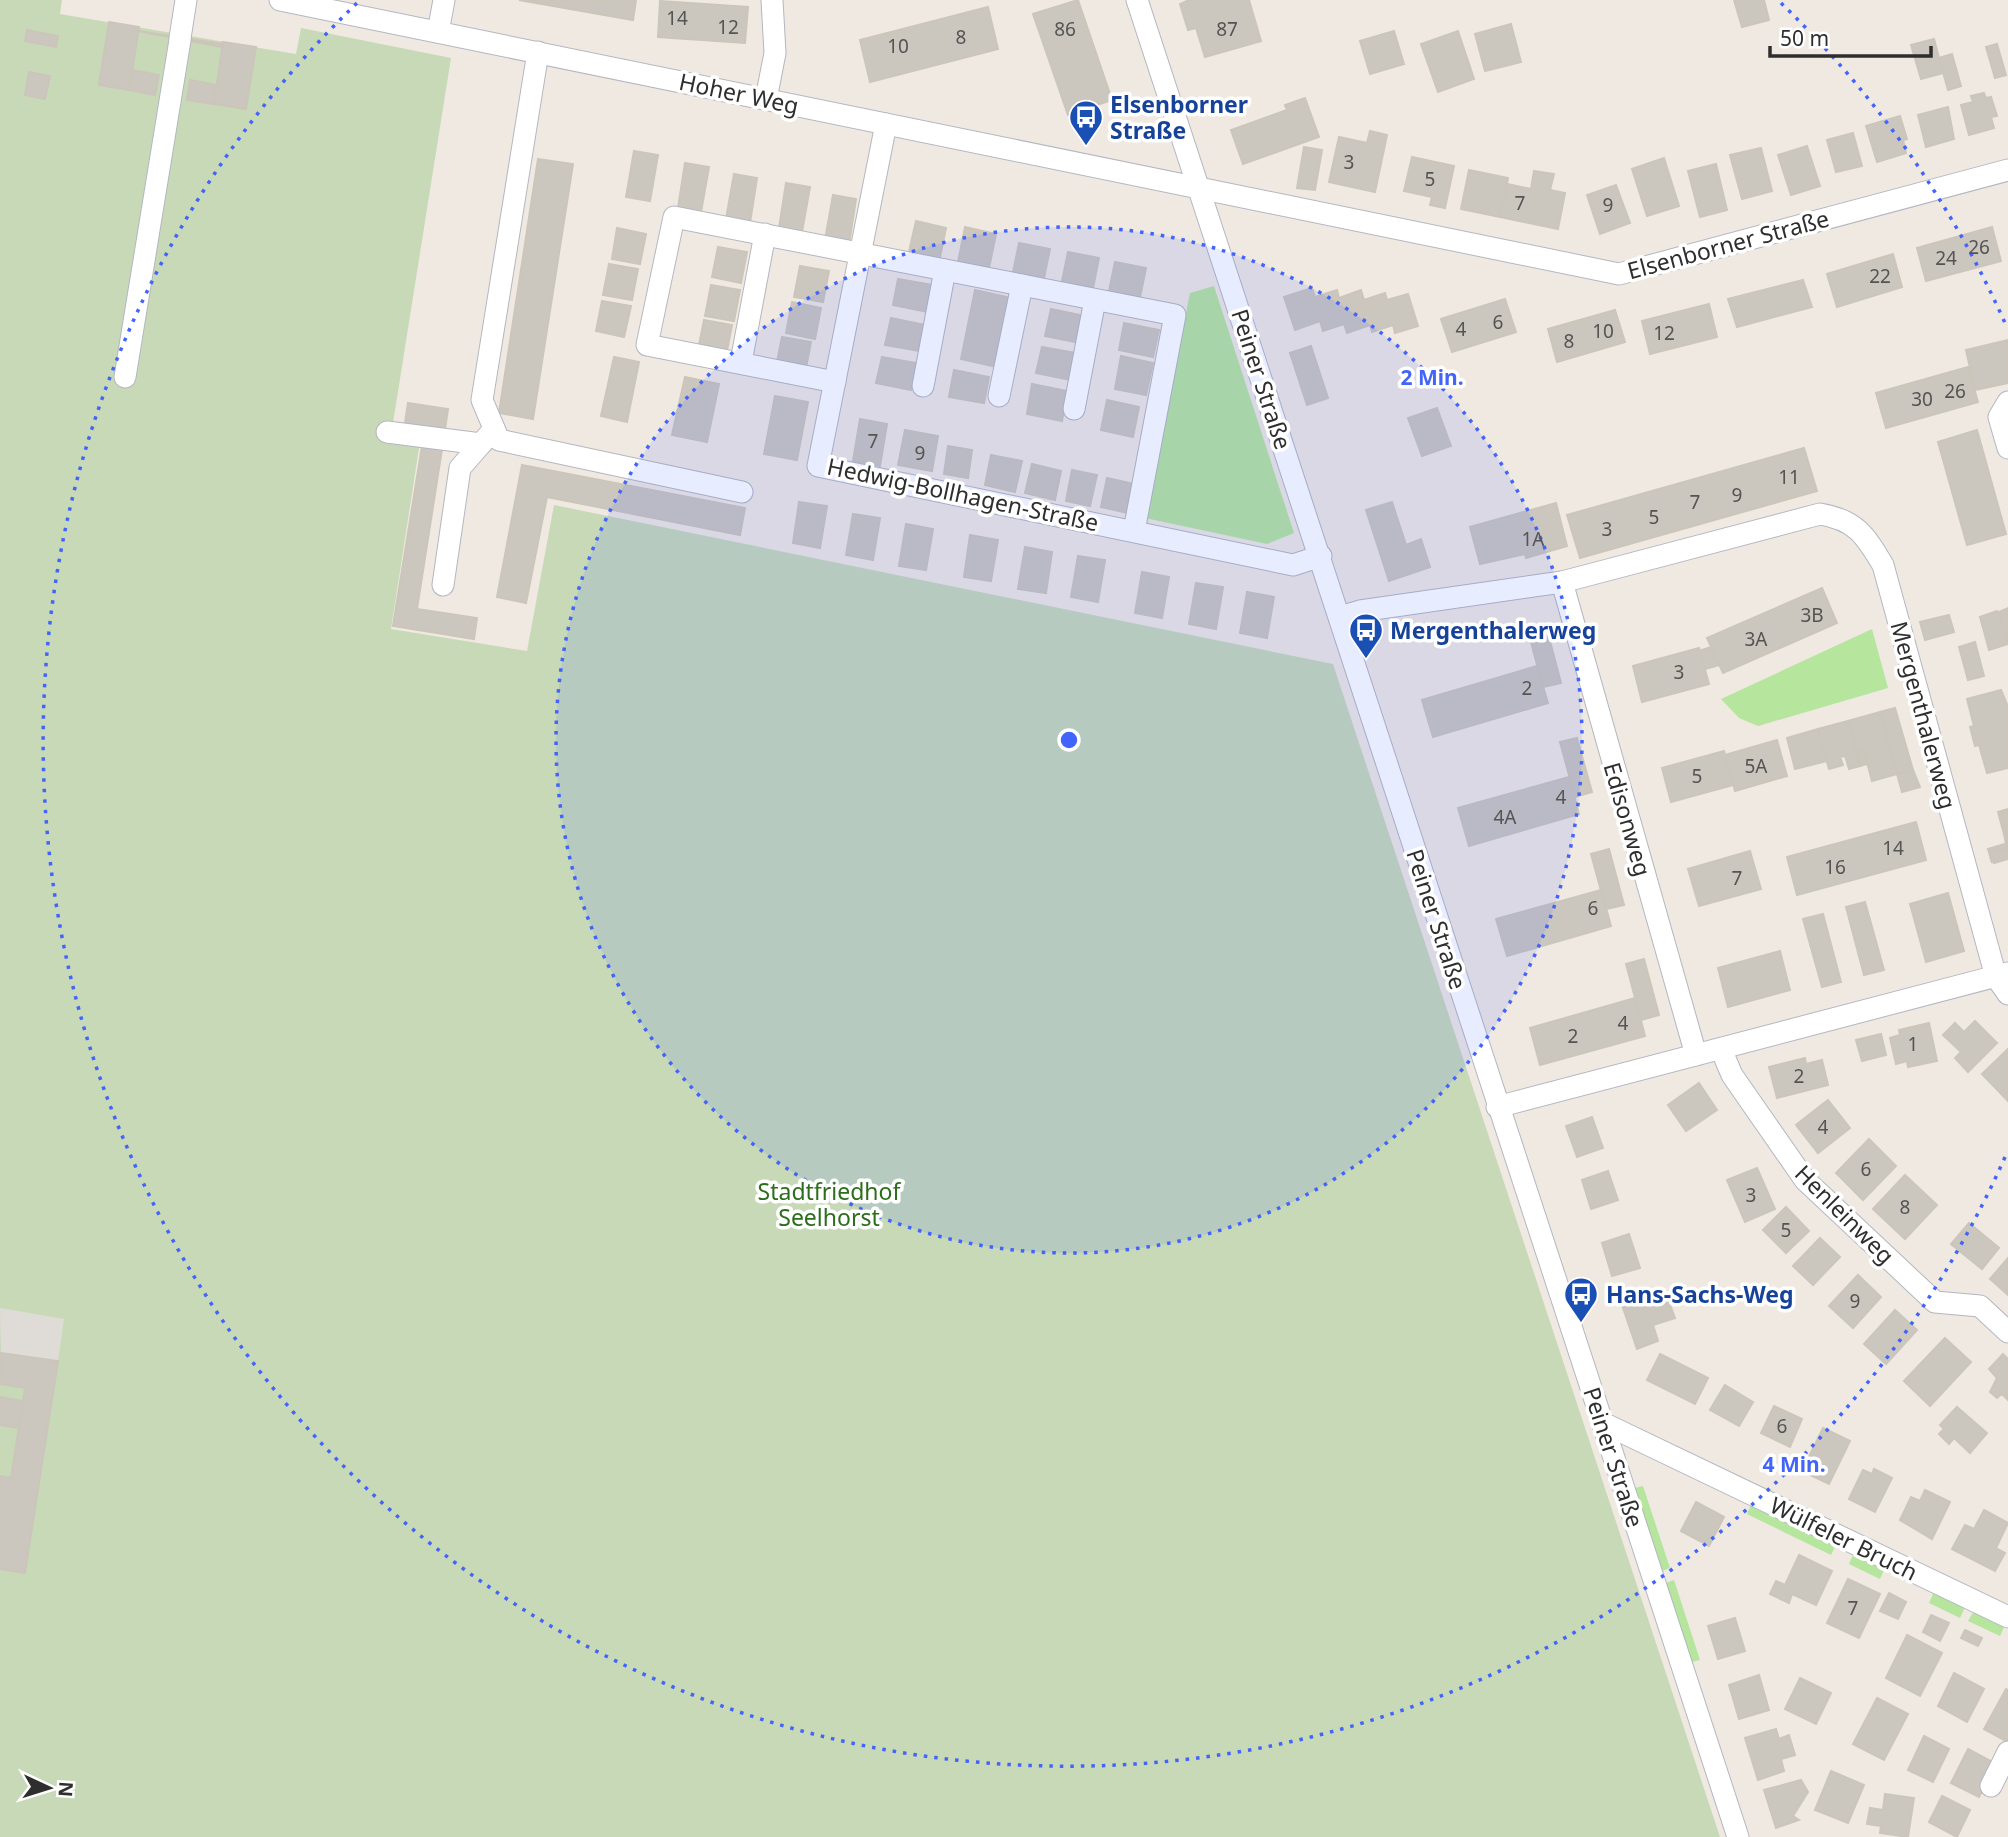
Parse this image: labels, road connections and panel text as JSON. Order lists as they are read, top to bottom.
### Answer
{
  "streets": {
    "street": [
      "Hoher Weg",
      "Elsenborner Straße",
      "Peiner Straße",
      "Hedwig-Bollhagen-Straße",
      "Mergenthalerweg",
      "Edisonweg",
      "Henleinweg",
      "Wülfeler Bruch"
    ]
  },
  "crossings": [
    ["Hoher Weg", "Elsenborner Straße"],
    ["Hoher Weg", "Peiner Straße"],
    ["Hoher Weg", "Hedwig-Bollhagen-Straße"],
    ["Elsenborner Straße", "Peiner Straße"],
    ["Peiner Straße", "Hedwig-Bollhagen-Straße"],
    ["Peiner Straße", "Mergenthalerweg"],
    ["Peiner Straße", "Wülfeler Bruch"],
    ["Mergenthalerweg", "Edisonweg"]
  ],
  "parks": ["Stadtfriedhof Seelhorst"],
  "places": {
    "bus stop": ["Elsenborner Straße", "Mergenthalerweg", "Hans-Sachs-Weg"]
  },
  "house_numbers": [
    "14",
    "12",
    "86",
    "87",
    "8",
    "10",
    "3",
    "5",
    "7",
    "9",
    "26",
    "24",
    "22",
    "6",
    "4",
    "10",
    "12",
    "8",
    "26",
    "30",
    "7",
    "9",
    "11",
    "9",
    "7",
    "5",
    "3",
    "1A",
    "3B",
    "3A",
    "3",
    "2",
    "5A",
    "5",
    "4",
    "4A",
    "14",
    "16",
    "7",
    "6",
    "4",
    "2",
    "1",
    "2",
    "4",
    "6",
    "3",
    "8",
    "5",
    "9",
    "6",
    "7"
  ],
  "scale_bar": "50 m",
  "north": "right",
  "rings": ["2 Min.", "4 Min."]
}
